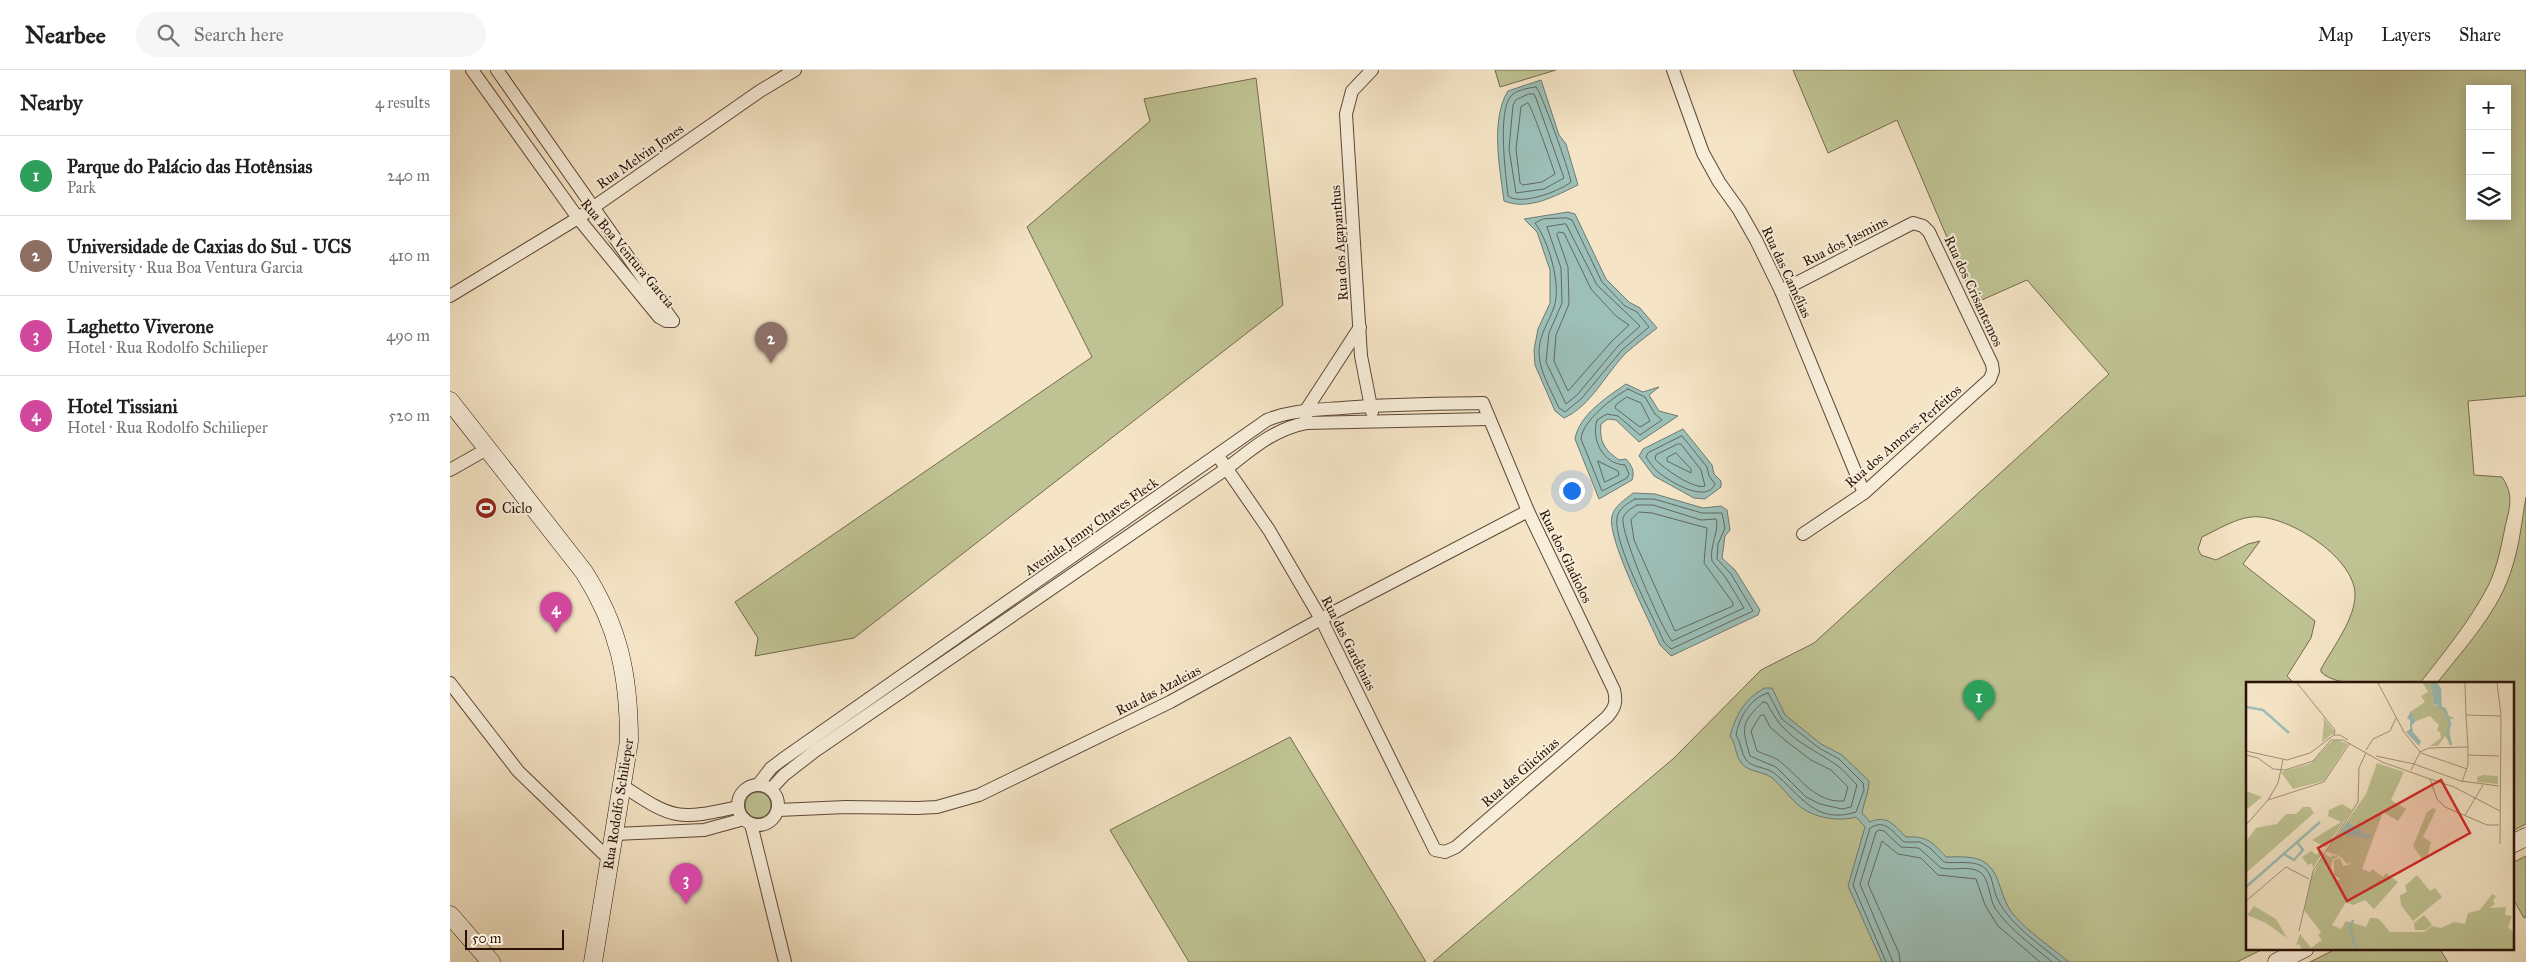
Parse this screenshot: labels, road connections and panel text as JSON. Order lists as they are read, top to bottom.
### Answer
{
  "streets": {
    "main road": ["Rua Rodolfo Schilieper"],
    "street": [
      "Rua Melvin Jones",
      "Rua dos Jasmins",
      "Rua dos Agapanthus",
      "Rua Boa Ventura Garcia",
      "Rua das Camélias",
      "Rua dos Crisantemos",
      "Rua dos Amores-Perfeitos",
      "Avenida Jenny Chaves Fleck",
      "Rua dos Gladiolos",
      "Rua das Gardênias",
      "Rua das Azaleias",
      "Rua das Glicínias"
    ]
  },
  "crossings": [
    ["Rua Melvin Jones", "Rua Boa Ventura Garcia"],
    ["Rua dos Jasmins", "Rua das Camélias"],
    ["Rua dos Jasmins", "Rua dos Crisantemos"],
    ["Rua dos Agapanthus", "Avenida Jenny Chaves Fleck"],
    ["Rua das Camélias", "Rua dos Amores-Perfeitos"],
    ["Rua dos Crisantemos", "Rua dos Amores-Perfeitos"],
    ["Avenida Jenny Chaves Fleck", "Rua dos Gladiolos"],
    ["Avenida Jenny Chaves Fleck", "Rua das Gardênias"],
    ["Avenida Jenny Chaves Fleck", "Rua das Azaleias"],
    ["Rua dos Gladiolos", "Rua das Azaleias"],
    ["Rua dos Gladiolos", "Rua das Glicínias"],
    ["Rua das Gardênias", "Rua das Azaleias"],
    ["Rua das Gardênias", "Rua das Glicínias"]
  ],
  "places": {
    "sports": ["Ciclo"]
  },
  "scale_bar": "50 m",
  "page": {
    "header": "Nearbee",
    "search": "Search here",
    "nav": ["Map", "Layers", "Share"],
    "heading": ["Nearby", "4 results"],
    "map_buttons": ["+", "−"],
    "list": [
      {
        "mark": "1",
        "name": "Parque do Palácio das Hotênsias",
        "note": "Park",
        "value": "240 m"
      },
      {
        "mark": "2",
        "name": "Universidade de Caxias do Sul - UCS",
        "note": "University · Rua Boa Ventura Garcia",
        "value": "410 m"
      },
      {
        "mark": "3",
        "name": "Laghetto Viverone",
        "note": "Hotel · Rua Rodolfo Schilieper",
        "value": "490 m"
      },
      {
        "mark": "4",
        "name": "Hotel Tissiani",
        "note": "Hotel · Rua Rodolfo Schilieper",
        "value": "520 m"
      }
    ],
    "pins": [
      "2",
      "4",
      "1",
      "3"
    ],
    "scale": "50 m"
  }
}
